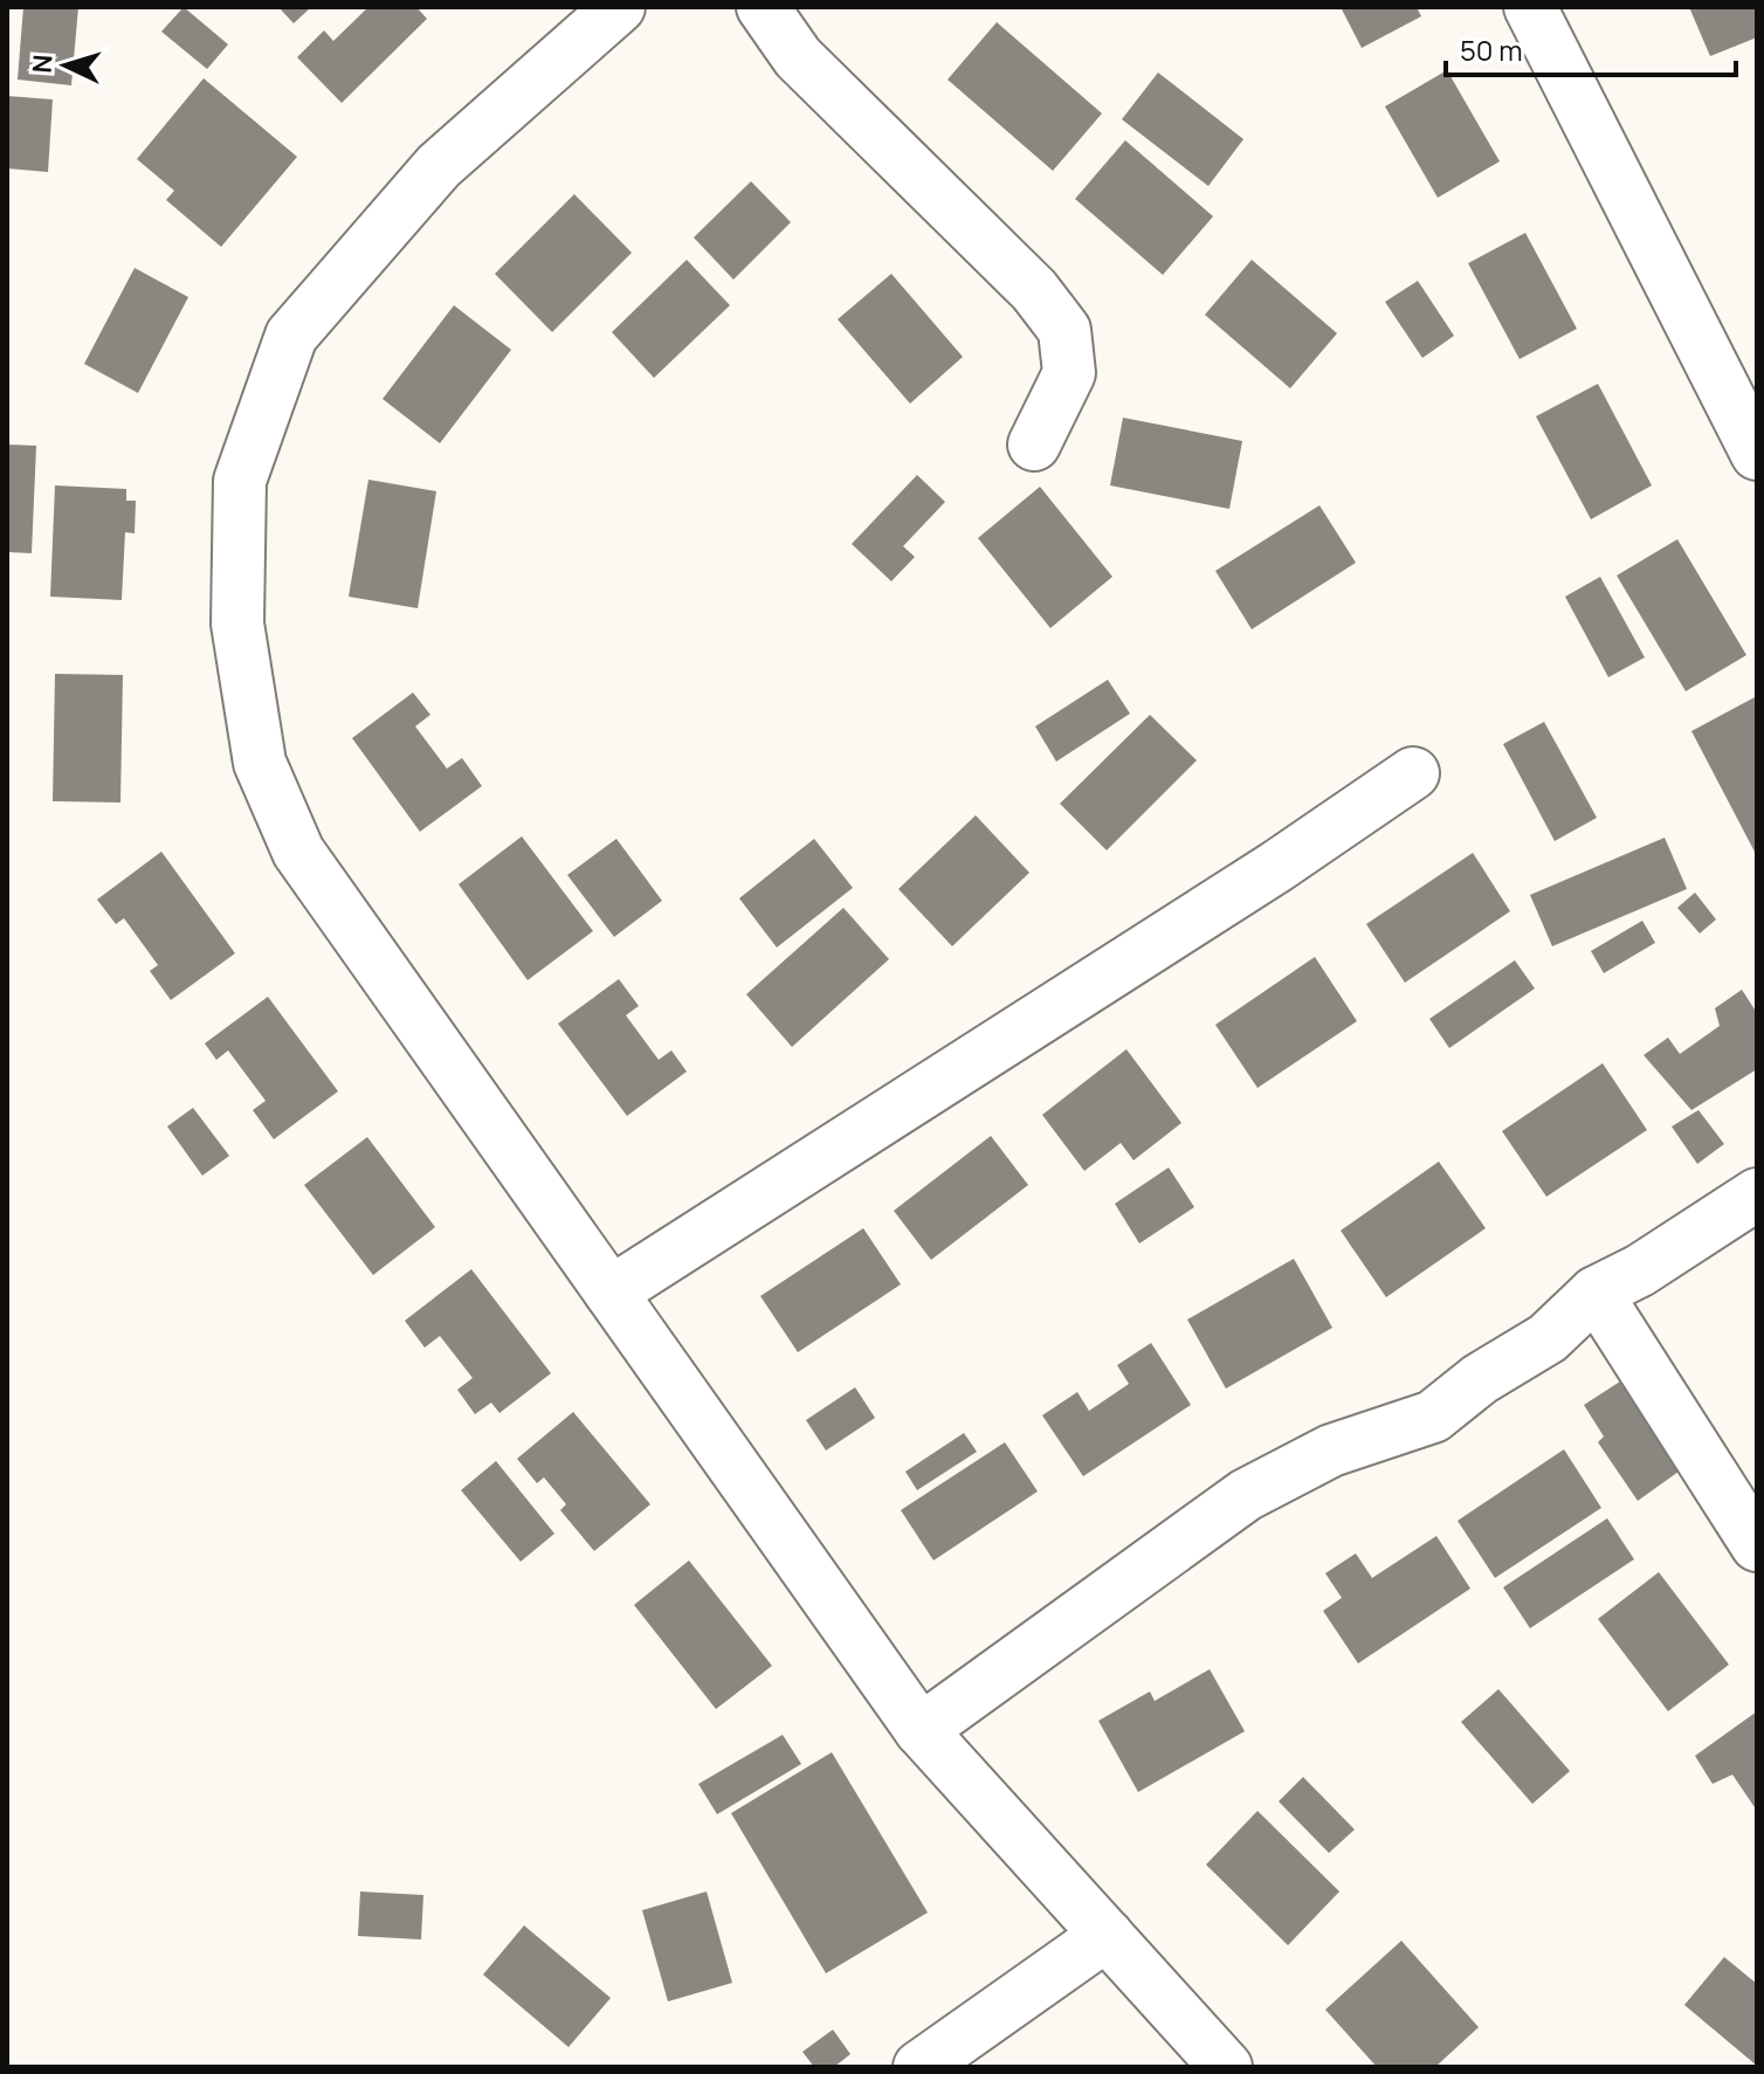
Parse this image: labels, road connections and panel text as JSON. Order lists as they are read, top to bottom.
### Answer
{
  "scale_bar": "50 m",
  "north": "left"
}
